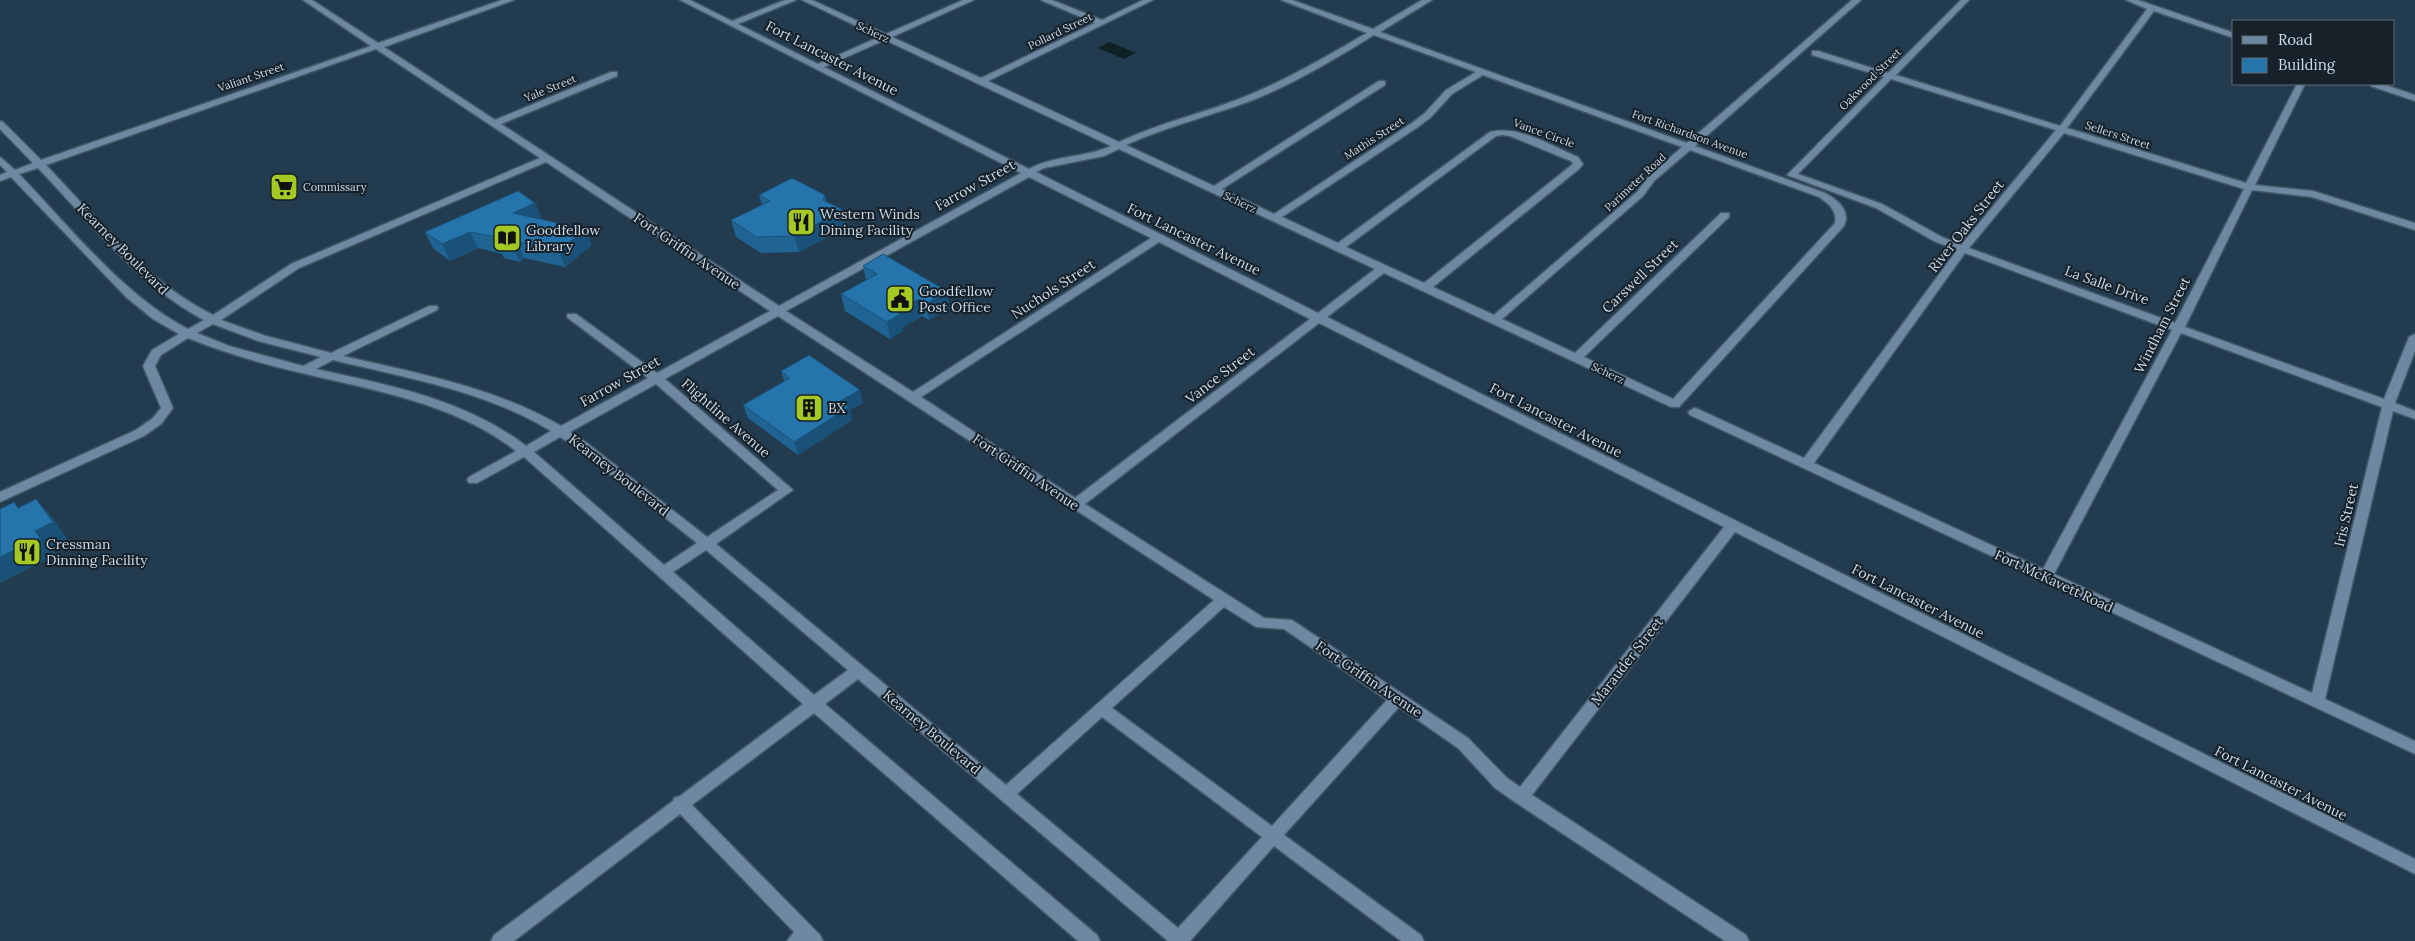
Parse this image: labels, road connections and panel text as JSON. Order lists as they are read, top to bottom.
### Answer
{
  "streets": {
    "street": [
      "Pollard Street",
      "Scherz",
      "Fort Lancaster Avenue",
      "Valiant Street",
      "Oakwood Street",
      "Yale Street",
      "Vance Circle",
      "Fort Richardson Avenue",
      "Sellers Street",
      "Mathis Street",
      "Parimeter Road",
      "Farrow Street",
      "River Oaks Street",
      "Kearney Boulevard",
      "Fort Griffin Avenue",
      "Carswell Street",
      "La Salle Drive",
      "Nuchols Street",
      "Windham Street",
      "Vance Street",
      "Flightline Avenue",
      "Iris Street",
      "Fort McKavett Road",
      "Marauder Street"
    ]
  },
  "crossings": [
    ["Pollard Street", "Scherz"],
    ["Scherz", "Vance Circle"],
    ["Scherz", "Fort Richardson Avenue"],
    ["Scherz", "Mathis Street"],
    ["Scherz", "Parimeter Road"],
    ["Scherz", "Farrow Street"],
    ["Scherz", "Carswell Street"],
    ["Scherz", "Vance Street"],
    ["Fort Lancaster Avenue", "Farrow Street"],
    ["Fort Lancaster Avenue", "Nuchols Street"],
    ["Fort Lancaster Avenue", "Vance Street"],
    ["Fort Lancaster Avenue", "Marauder Street"],
    ["Valiant Street", "Kearney Boulevard"],
    ["Valiant Street", "Fort Griffin Avenue"],
    ["Oakwood Street", "Sellers Street"],
    ["Oakwood Street", "La Salle Drive"],
    ["Yale Street", "Fort Griffin Avenue"],
    ["Fort Richardson Avenue", "Mathis Street"],
    ["Fort Richardson Avenue", "Parimeter Road"],
    ["Fort Richardson Avenue", "Farrow Street"],
    ["Sellers Street", "River Oaks Street"],
    ["Sellers Street", "Windham Street"],
    ["Farrow Street", "Kearney Boulevard"],
    ["Farrow Street", "Fort Griffin Avenue"],
    ["Farrow Street", "Flightline Avenue"],
    ["River Oaks Street", "La Salle Drive"],
    ["River Oaks Street", "Fort McKavett Road"],
    ["Kearney Boulevard", "Flightline Avenue"],
    ["Fort Griffin Avenue", "Nuchols Street"],
    ["Fort Griffin Avenue", "Vance Street"],
    ["Fort Griffin Avenue", "Marauder Street"],
    ["La Salle Drive", "Windham Street"],
    ["La Salle Drive", "Iris Street"],
    ["Windham Street", "Fort McKavett Road"],
    ["Iris Street", "Fort McKavett Road"]
  ],
  "places": {
    "supermarket": ["Commissary"],
    "restaurant": ["Western Winds Dining Facility", "Cressman Dinning Facility"],
    "library": ["Goodfellow Library"],
    "public building": ["Goodfellow Post Office"],
    "building": ["BX"]
  },
  "legend": ["Road", "Building"]
}
